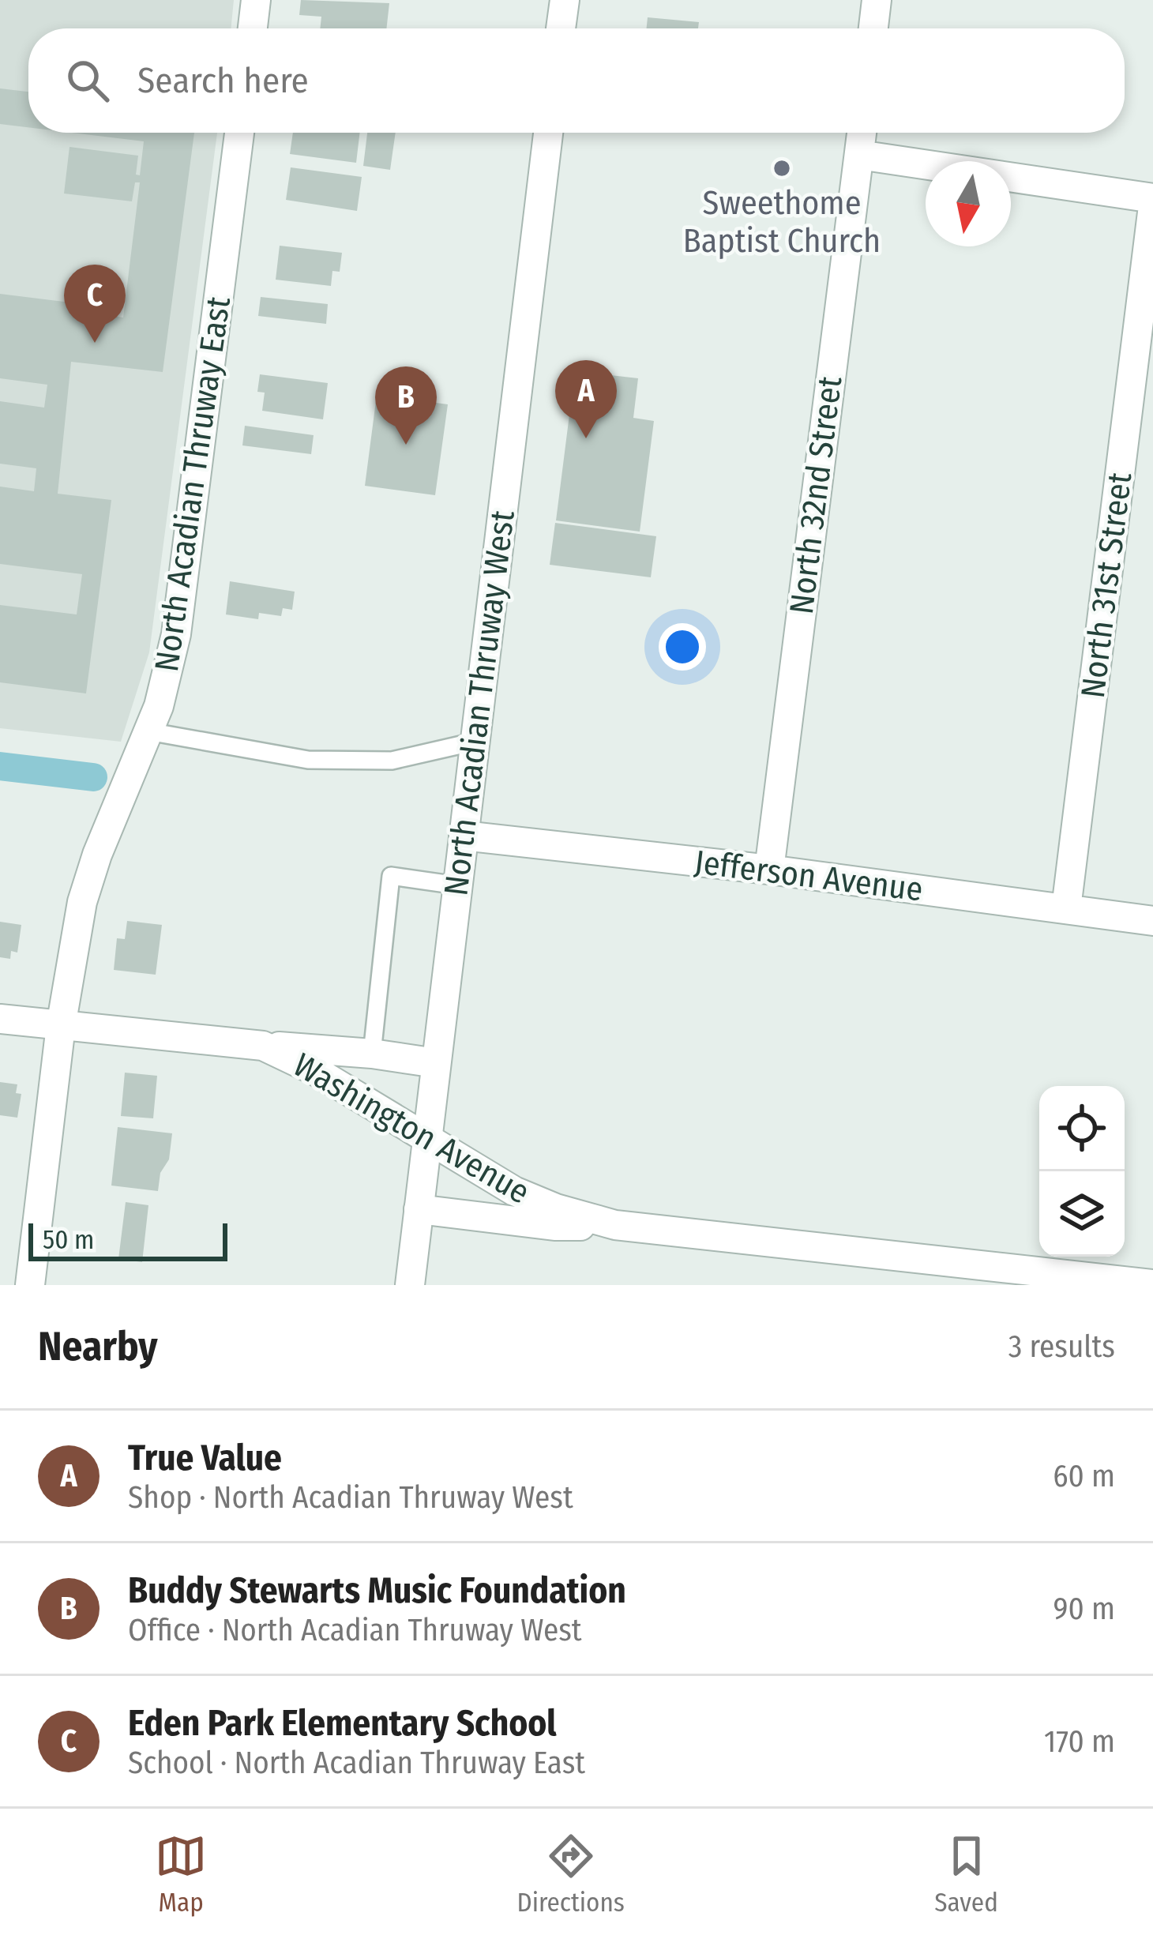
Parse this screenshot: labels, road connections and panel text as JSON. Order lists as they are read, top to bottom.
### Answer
{
  "streets": {
    "street": [
      "North Acadian Thruway East",
      "North 32nd Street",
      "North 31st Street",
      "North Acadian Thruway West",
      "Jefferson Avenue",
      "Washington Avenue"
    ]
  },
  "crossings": [
    ["North Acadian Thruway East", "Washington Avenue"],
    ["North 32nd Street", "Jefferson Avenue"],
    ["North 31st Street", "Jefferson Avenue"],
    ["North Acadian Thruway West", "Jefferson Avenue"],
    ["North Acadian Thruway West", "Washington Avenue"]
  ],
  "places": ["Sweethome Baptist Church"],
  "scale_bar": "50 m",
  "north": "bottom",
  "page": {
    "search": "Search here",
    "pins": ["C", "A", "B"],
    "scale": "50 m",
    "heading": ["Nearby", "3 results"],
    "list": [
      {
        "mark": "A",
        "name": "True Value",
        "note": "Shop · North Acadian Thruway West",
        "value": "60 m"
      },
      {
        "mark": "B",
        "name": "Buddy Stewarts Music Foundation",
        "note": "Office · North Acadian Thruway West",
        "value": "90 m"
      },
      {
        "mark": "C",
        "name": "Eden Park Elementary School",
        "note": "School · North Acadian Thruway East",
        "value": "170 m"
      }
    ],
    "nav": ["Map", "Directions", "Saved"]
  }
}
